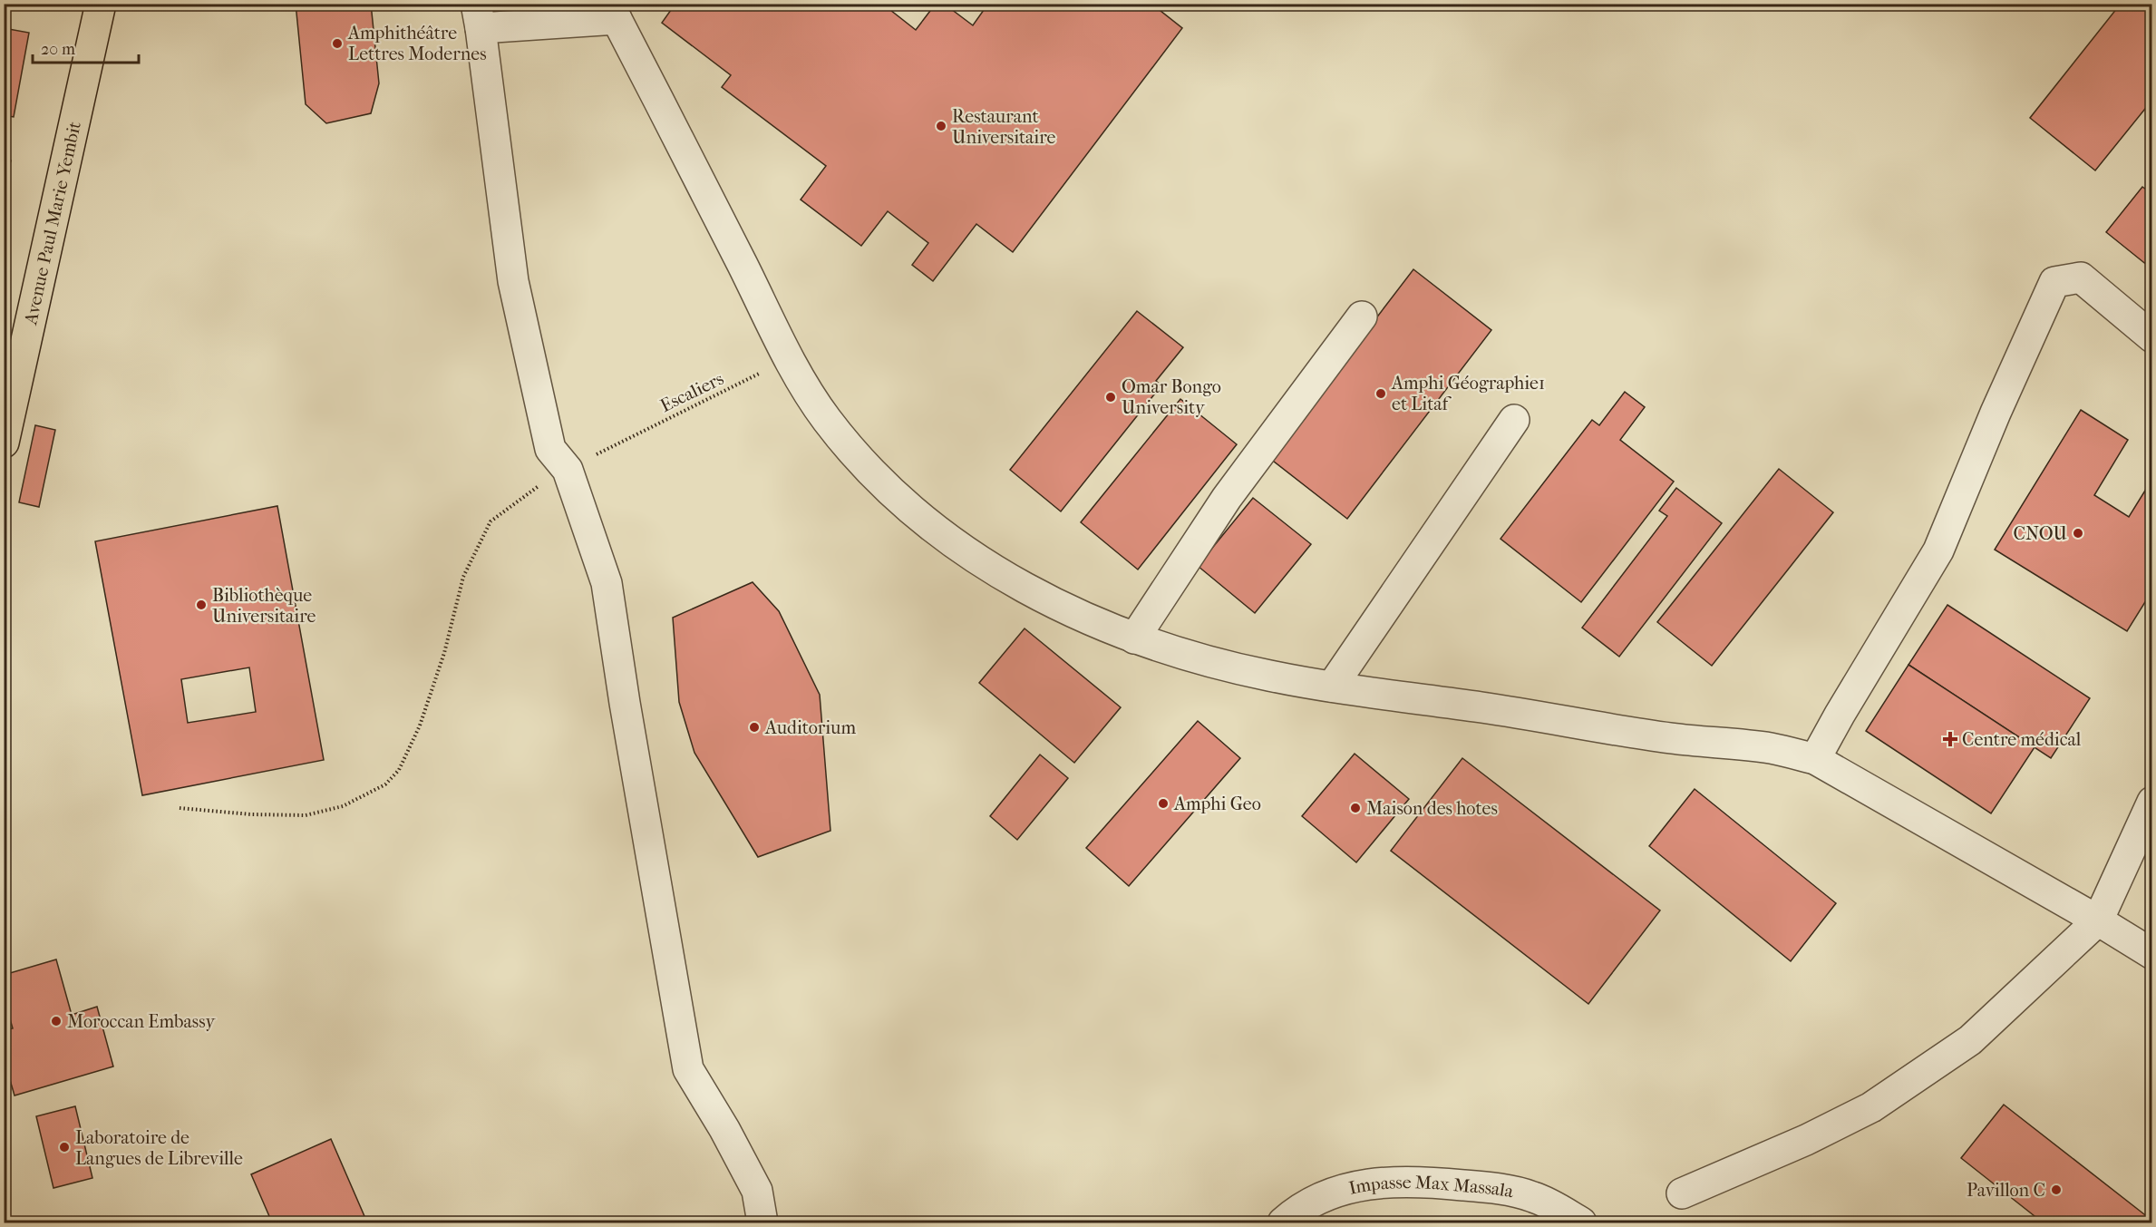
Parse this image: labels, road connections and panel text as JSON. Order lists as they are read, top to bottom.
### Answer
{
  "streets": {
    "main road": ["Avenue Paul Marie Yembit"],
    "street": ["Impasse Max Massala"],
    "path": ["Escaliers"]
  },
  "places": {
    "other": [
      "Amphithéâtre Lettres Modernes",
      "Restaurant Universitaire",
      "Amphi Géographie1 et Litaf",
      "Omar Bongo University",
      "CNOU",
      "Bibliothèque Universitaire",
      "Auditorium",
      "Amphi Geo",
      "Maison des hotes",
      "Moroccan Embassy",
      "Laboratoire de Langues de Libreville",
      "Pavillon C"
    ],
    "health": ["Centre médical"]
  },
  "scale_bar": "20 m"
}
